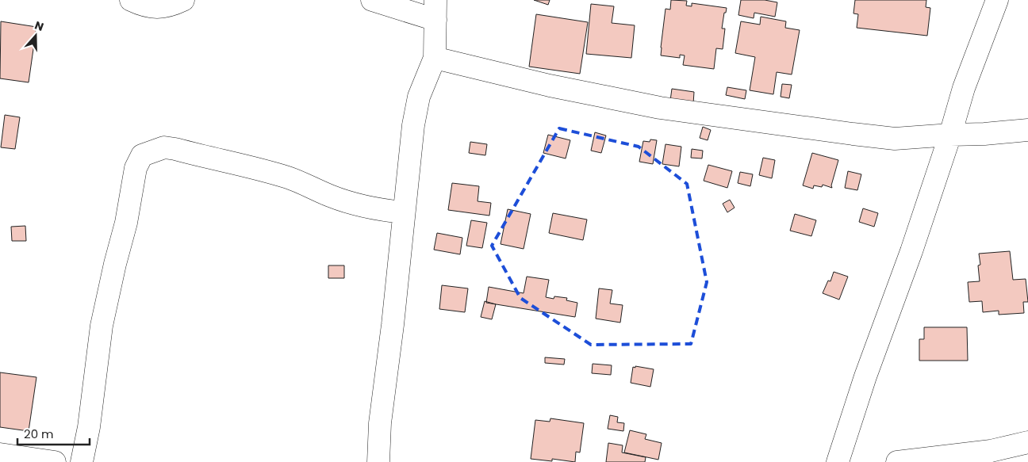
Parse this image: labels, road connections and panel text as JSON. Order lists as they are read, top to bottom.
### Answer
{
  "scale_bar": "20 m",
  "north": "top"
}
